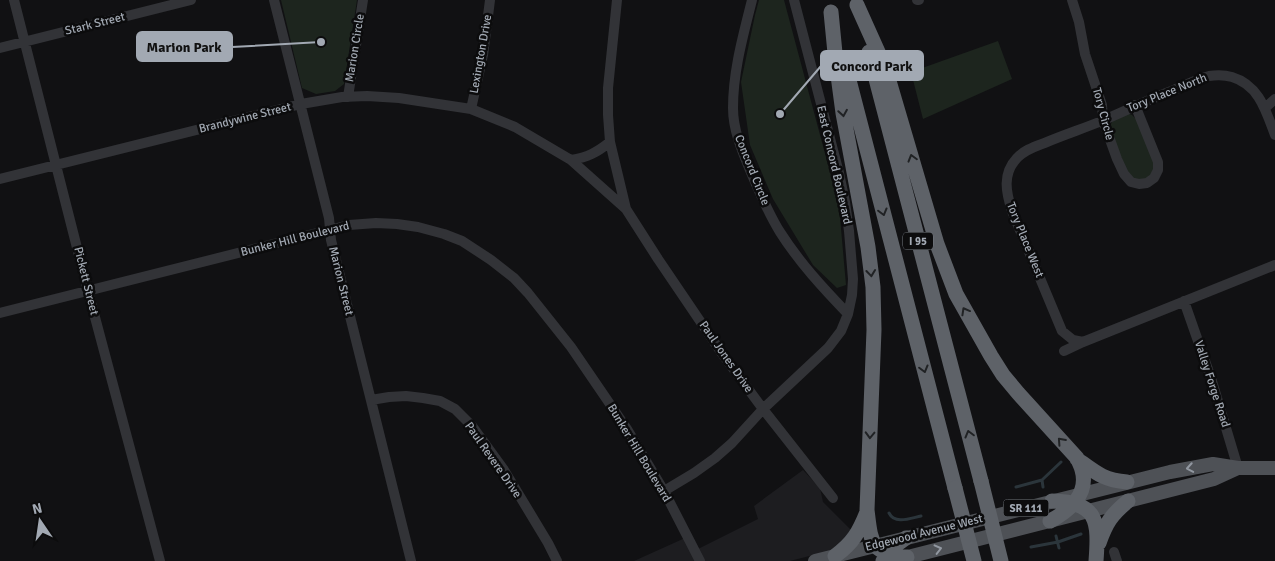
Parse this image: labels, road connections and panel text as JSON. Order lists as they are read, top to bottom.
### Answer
{
  "streets": {
    "highway": ["I 95"],
    "main road": ["SR 111", "Edgewood Avenue West"],
    "street": [
      "Stark Street",
      "Marion Circle",
      "Lexington Drive",
      "Tory Place North",
      "Tory Circle",
      "Brandywine Street",
      "East Concord Boulevard",
      "Concord Circle",
      "Bunker Hill Boulevard",
      "Tory Place West",
      "Pickett Street",
      "Marion Street",
      "Paul Jones Drive",
      "Valley Forge Road",
      "Paul Revere Drive"
    ]
  },
  "crossings": [
    ["Stark Street", "Pickett Street"],
    ["Marion Circle", "Brandywine Street"],
    ["Lexington Drive", "Brandywine Street"],
    ["Tory Place North", "Tory Circle"],
    ["Tory Place North", "Tory Place West"],
    ["Tory Circle", "Tory Place West"],
    ["Brandywine Street", "Pickett Street"],
    ["Brandywine Street", "Marion Street"],
    ["Brandywine Street", "Paul Jones Drive"],
    ["East Concord Boulevard", "Concord Circle"],
    ["East Concord Boulevard", "Bunker Hill Boulevard"],
    ["East Concord Boulevard", "Paul Jones Drive"],
    ["Bunker Hill Boulevard", "Pickett Street"],
    ["Bunker Hill Boulevard", "Marion Street"],
    ["Marion Street", "Paul Revere Drive"],
    ["Valley Forge Road", "Edgewood Avenue West"]
  ],
  "places": ["Marion Park", "Concord Park"],
  "north": "top"
}
